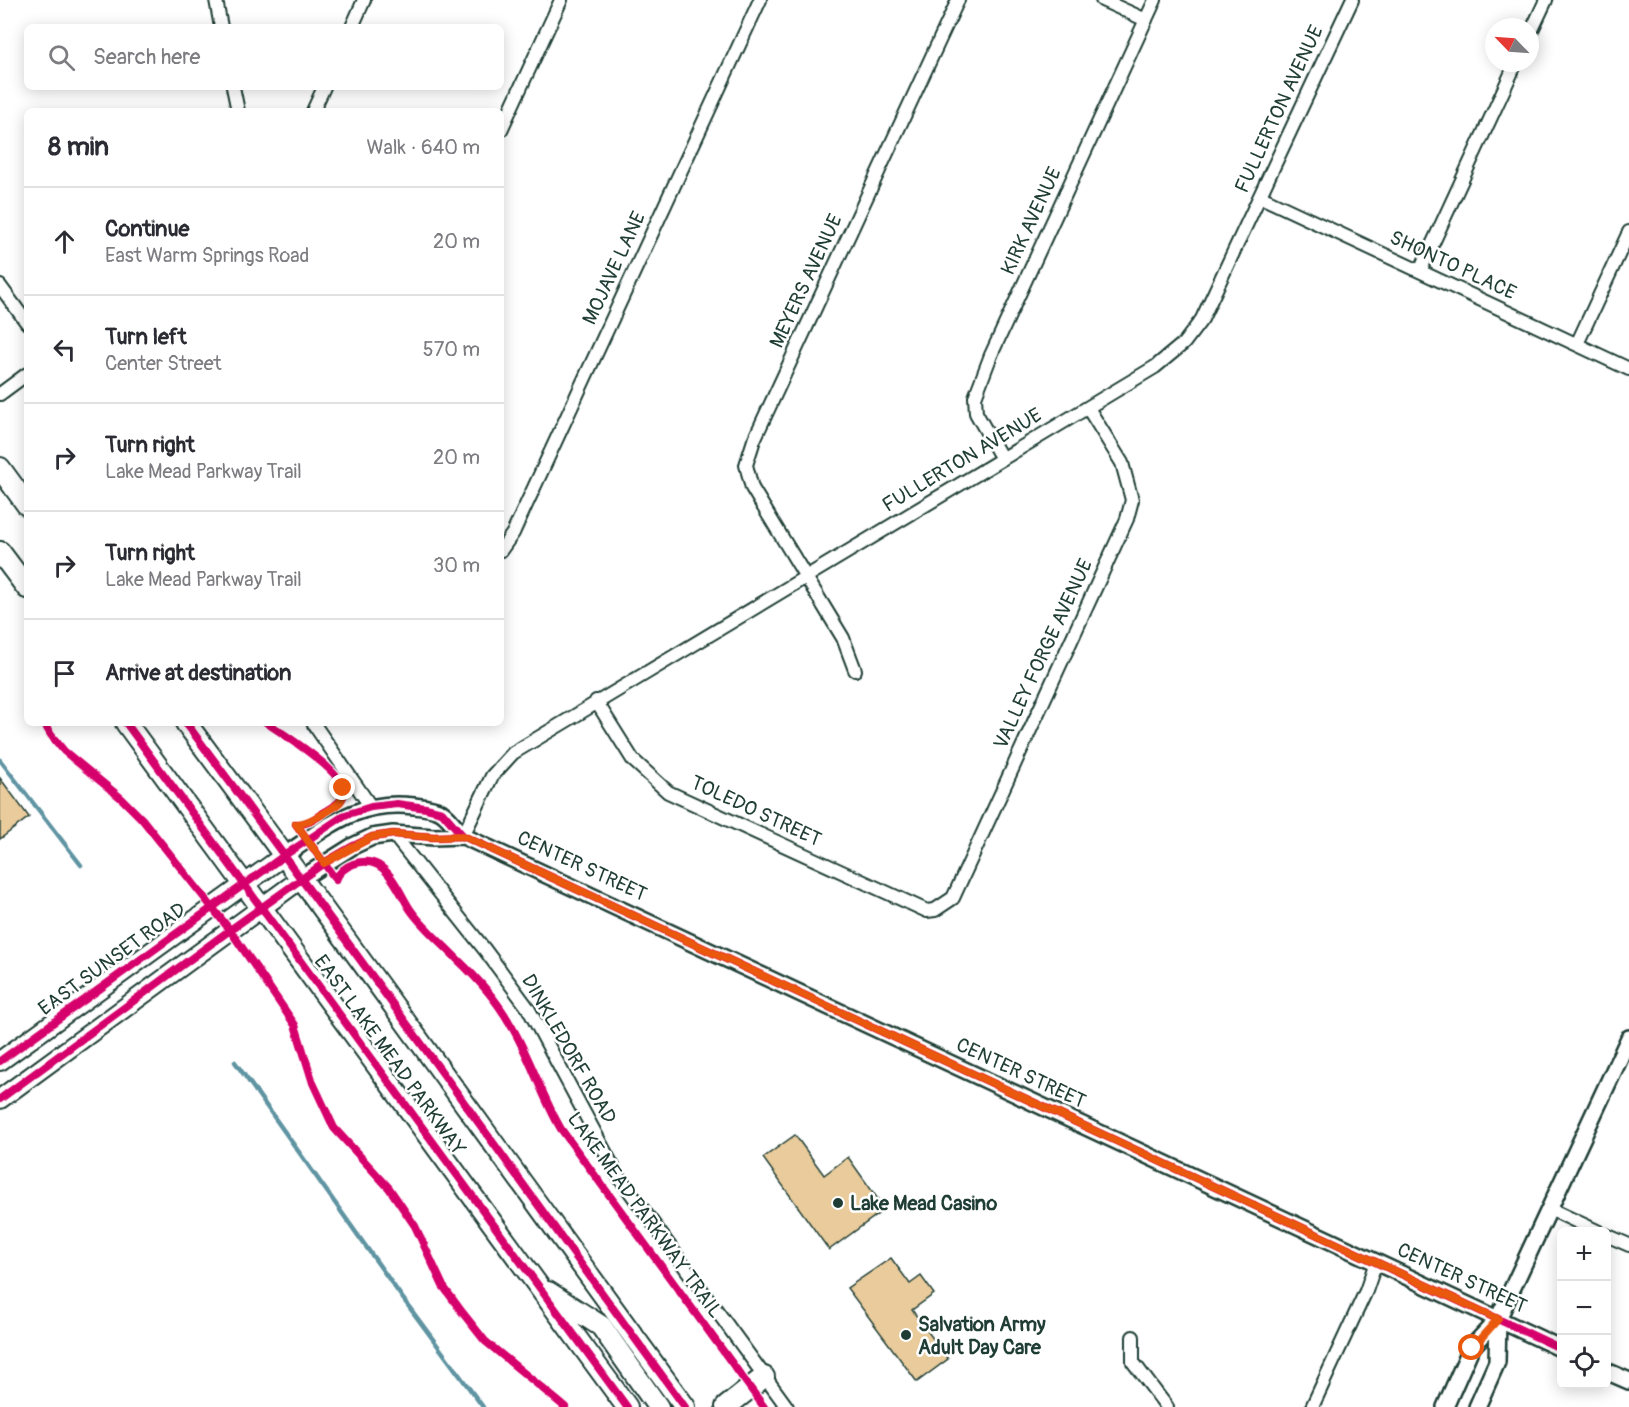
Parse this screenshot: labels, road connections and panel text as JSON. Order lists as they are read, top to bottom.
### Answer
{
  "streets": {
    "main road": ["CENTER STREET", "EAST SUNSET ROAD", "EAST LAKE MEAD PARKWAY"],
    "street": [
      "FULLERTON AVENUE",
      "KIRK AVENUE",
      "SHONTO PLACE",
      "MOJAVE LANE",
      "MEYERS AVENUE",
      "VALLEY FORGE AVENUE",
      "TOLEDO STREET",
      "DINKLEDORF ROAD"
    ],
    "cycle path": ["LAKE MEAD PARKWAY TRAIL"]
  },
  "crossings": [
    ["FULLERTON AVENUE", "KIRK AVENUE"],
    ["FULLERTON AVENUE", "SHONTO PLACE"],
    ["FULLERTON AVENUE", "MEYERS AVENUE"],
    ["FULLERTON AVENUE", "VALLEY FORGE AVENUE"],
    ["FULLERTON AVENUE", "TOLEDO STREET"],
    ["FULLERTON AVENUE", "CENTER STREET"],
    ["VALLEY FORGE AVENUE", "TOLEDO STREET"],
    ["CENTER STREET", "EAST SUNSET ROAD"],
    ["CENTER STREET", "DINKLEDORF ROAD"],
    ["CENTER STREET", "EAST LAKE MEAD PARKWAY"],
    ["EAST SUNSET ROAD", "EAST LAKE MEAD PARKWAY"]
  ],
  "places": ["Lake Mead Casino", "Salvation Army Adult Day Care"],
  "north": "top left",
  "page": {
    "search": "Search here",
    "heading": ["8 min", "Walk · 640 m"],
    "list": [
      ["Continue", "East Warm Springs Road", "20 m"],
      ["Turn left", "Center Street", "570 m"],
      ["Turn right", "Lake Mead Parkway Trail", "20 m"],
      ["Turn right", "Lake Mead Parkway Trail", "30 m"],
      "Arrive at destination"
    ],
    "map_buttons": ["+", "−"]
  }
}
